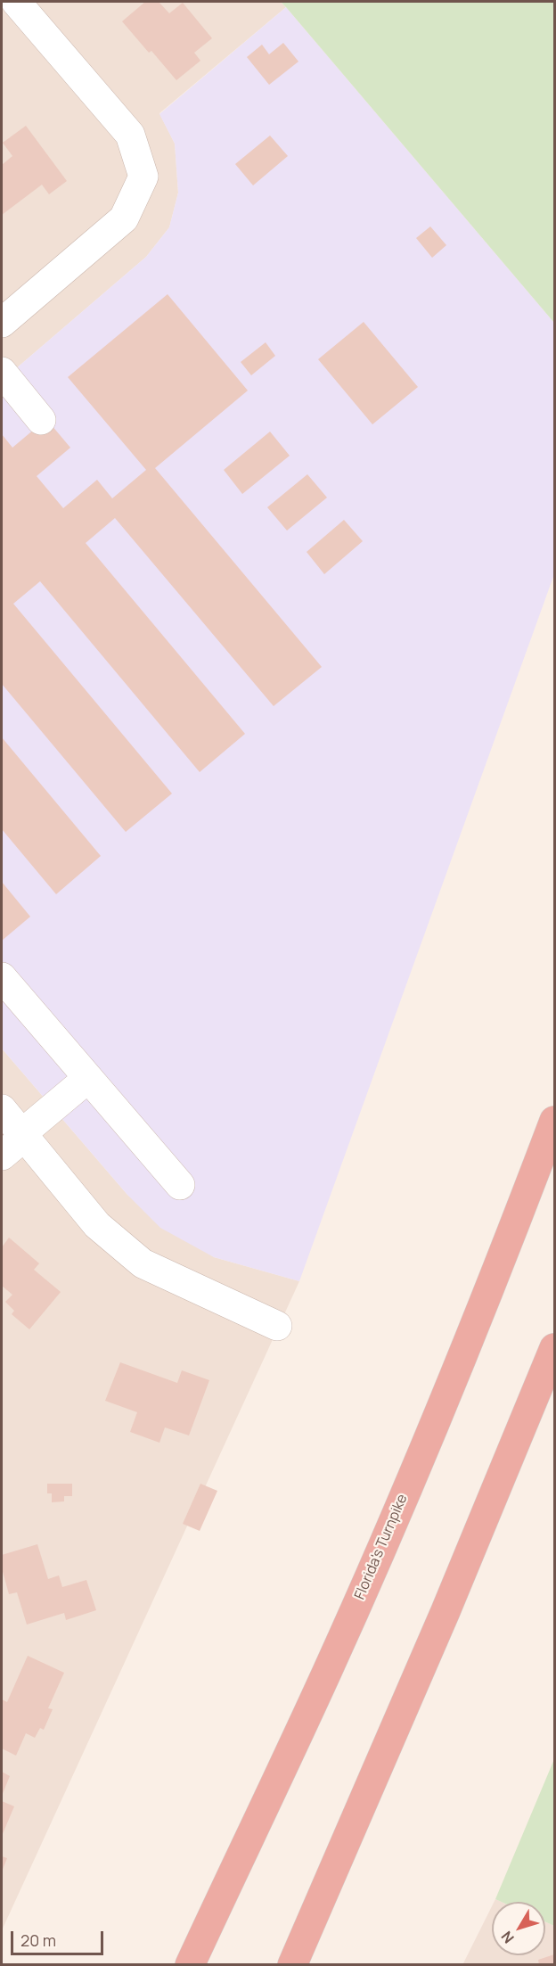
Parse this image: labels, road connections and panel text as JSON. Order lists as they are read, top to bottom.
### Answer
{
  "streets": {
    "highway": ["Florida's Turnpike"]
  },
  "scale_bar": "20 m",
  "north": "bottom left"
}
